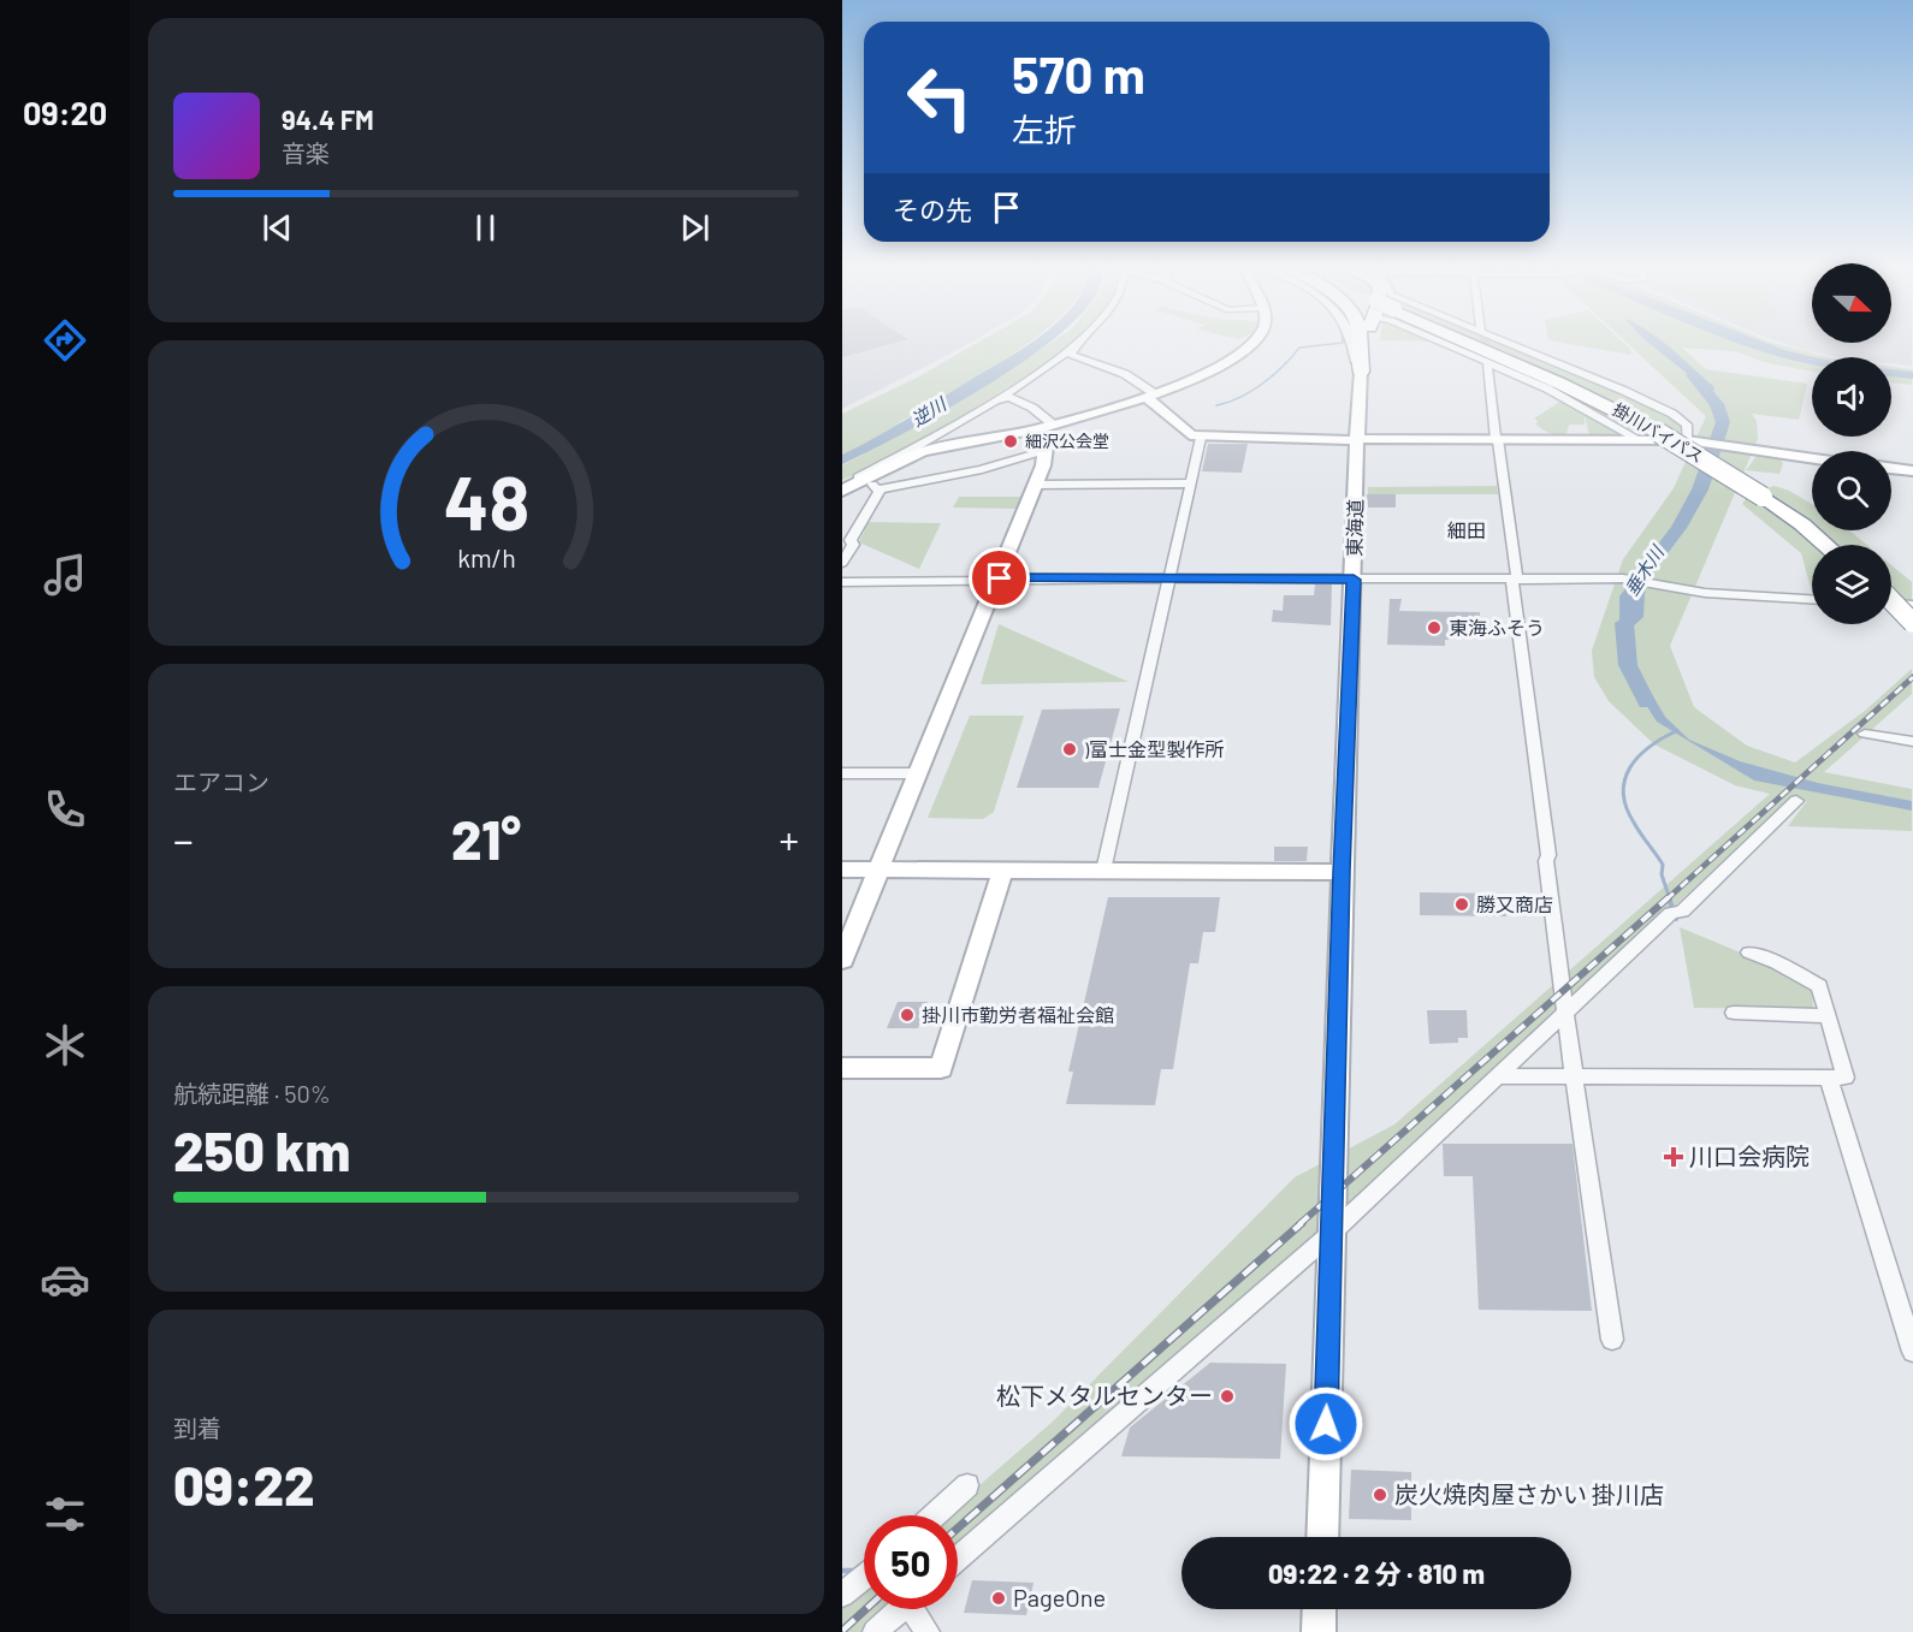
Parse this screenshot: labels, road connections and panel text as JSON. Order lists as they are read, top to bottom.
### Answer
{
  "streets": {
    "highway": ["掛川バイパス"],
    "street": ["東海道"]
  },
  "districts": ["細田"],
  "water": ["逆川", "垂木川"],
  "places": {
    "other": [
      "細沢公会堂",
      "東海ふそう",
      ")富士金型製作所",
      "勝又商店",
      "掛川市勤労者福祉会館",
      "松下メタルセンター",
      "炭火焼肉屋さかい 掛川店",
      "PageOne"
    ],
    "health": ["川口会病院"]
  },
  "north": "right",
  "page": {
    "tabs": "09:20",
    "turn": ["570 m", "左折"],
    "song": ["94.4 FM", "音楽"],
    "then": "その先",
    "tile": [
      "エアコン",
      ["航続距離 · 50%", "250 km"],
      ["到着", "09:22"]
    ],
    "heat": ["−", "21°", "+"],
    "limit": "50",
    "trip": "09:22 · 2 分 · 810 m",
    "gauge": ["48", "km/h"]
  }
}
